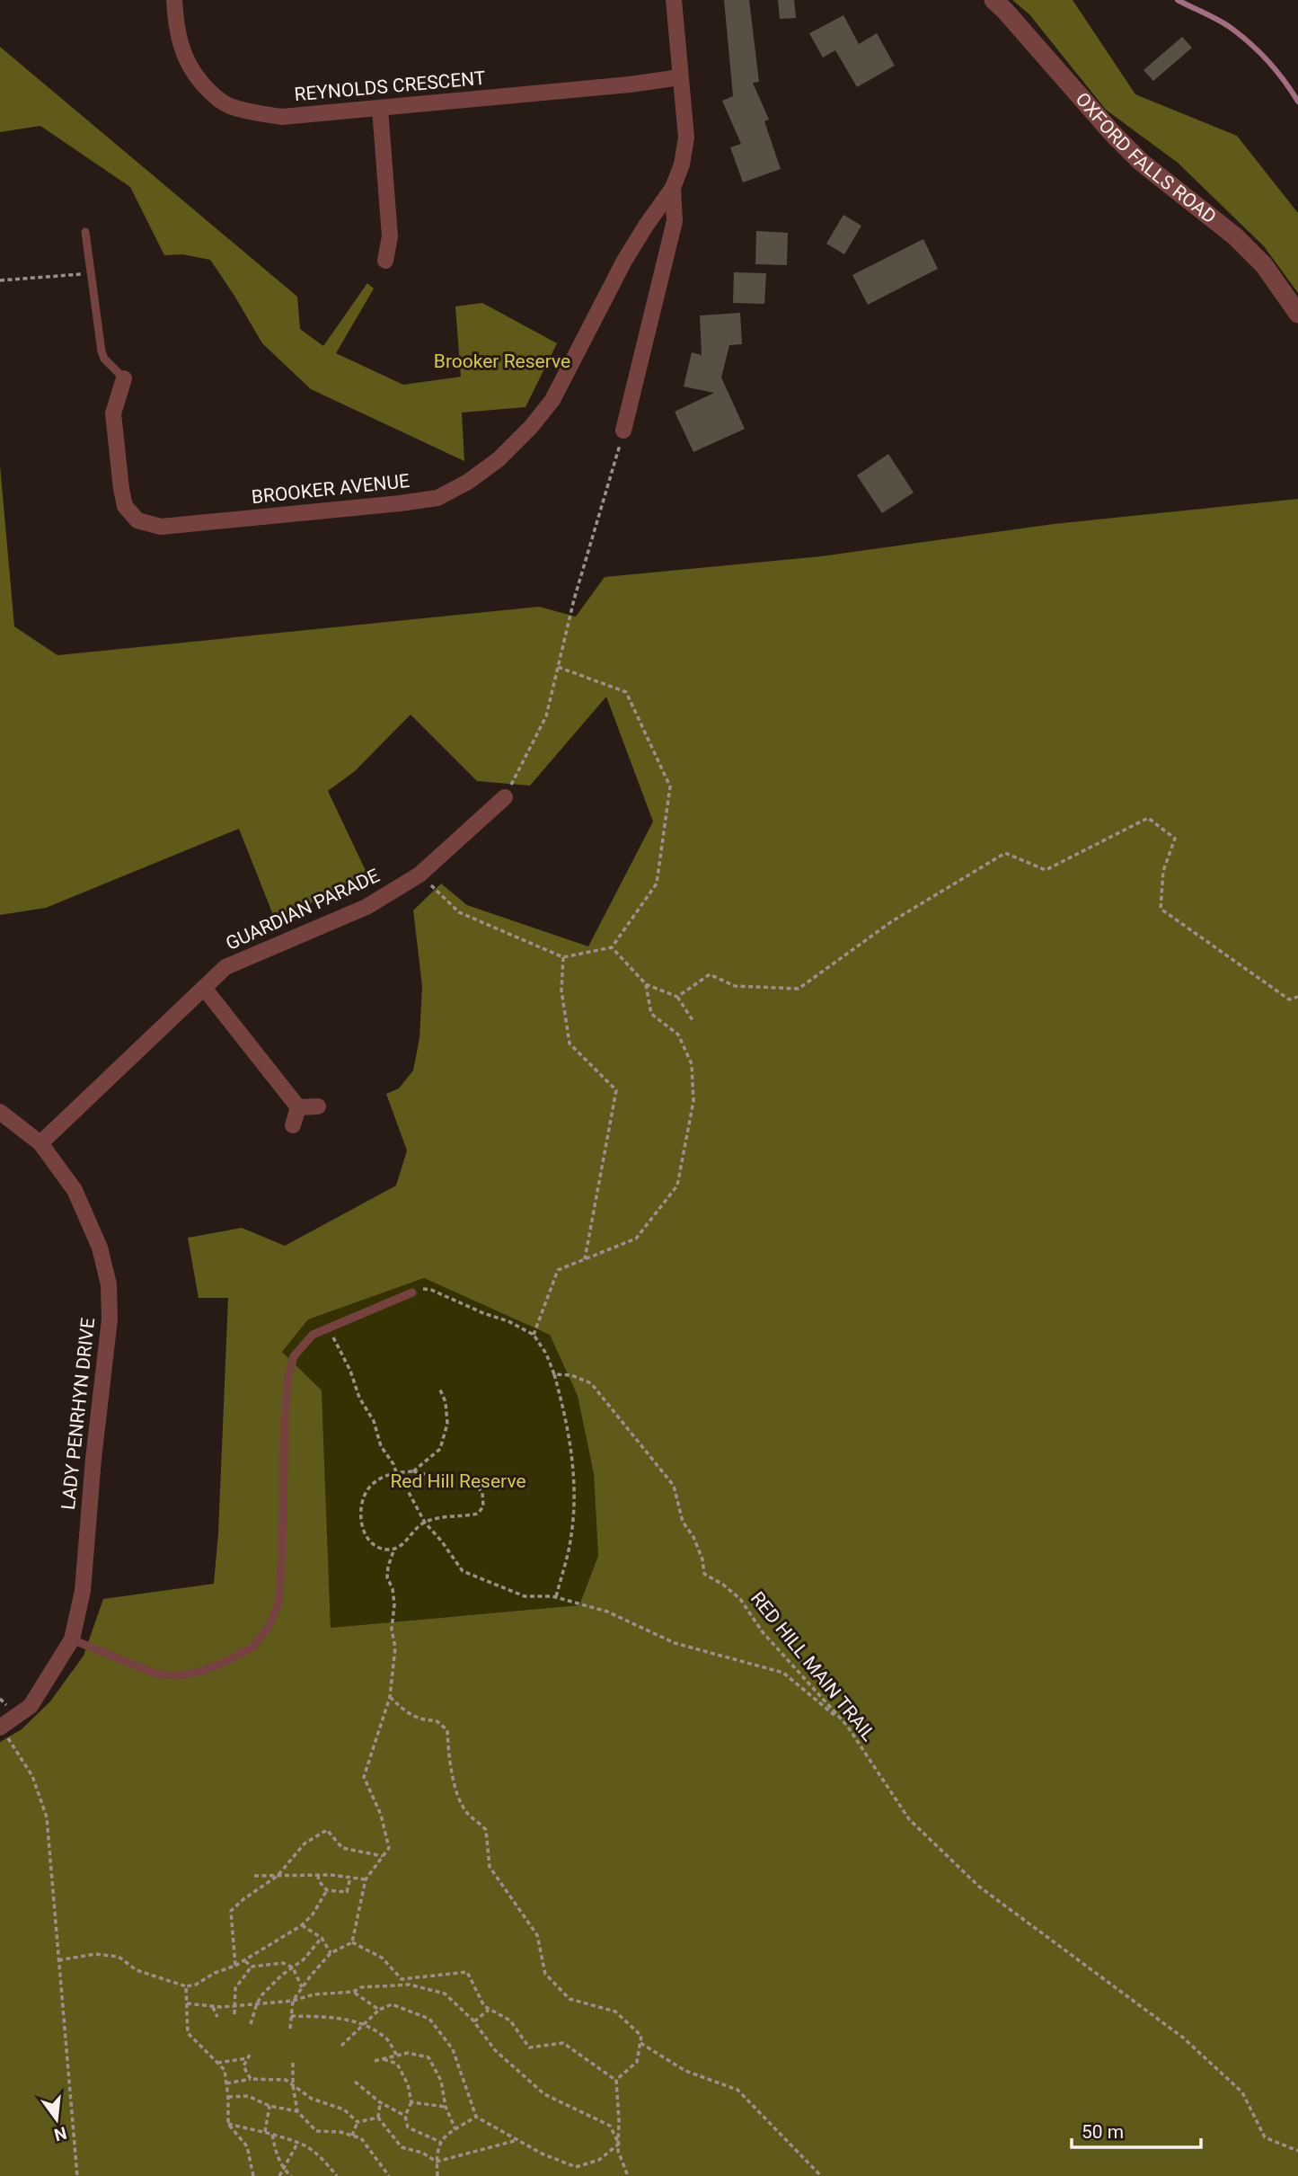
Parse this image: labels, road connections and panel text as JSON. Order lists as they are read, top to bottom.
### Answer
{
  "streets": {
    "street": [
      "REYNOLDS CRESCENT",
      "OXFORD FALLS ROAD",
      "BROOKER AVENUE",
      "GUARDIAN PARADE",
      "LADY PENRHYN DRIVE"
    ],
    "path": ["RED HILL MAIN TRAIL"]
  },
  "crossings": [
    ["REYNOLDS CRESCENT", "BROOKER AVENUE"],
    ["GUARDIAN PARADE", "LADY PENRHYN DRIVE"]
  ],
  "parks": ["Brooker Reserve", "Red Hill Reserve"],
  "scale_bar": "50 m",
  "north": "bottom"
}
